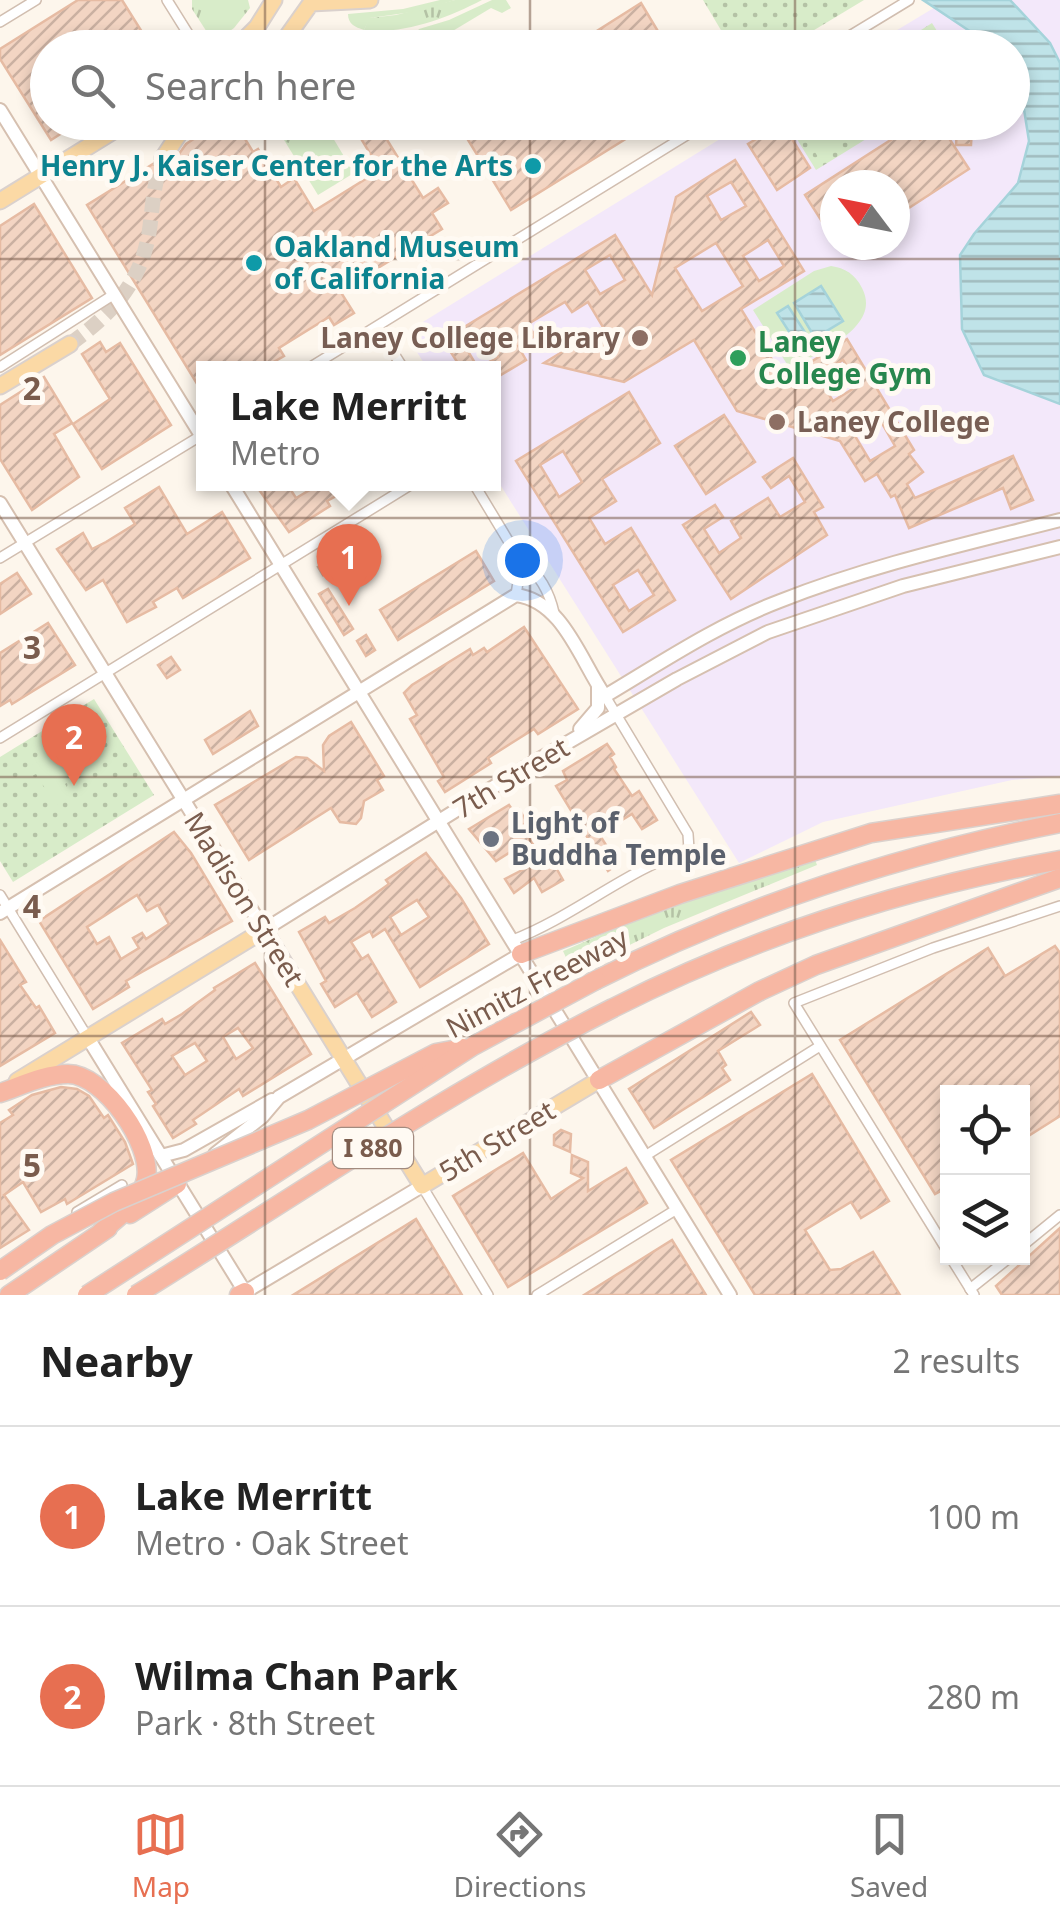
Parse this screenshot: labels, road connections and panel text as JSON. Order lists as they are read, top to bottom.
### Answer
{
  "streets": {
    "highway": ["Nimitz Freeway", "I 880"],
    "main road": ["7th Street", "Madison Street", "5th Street"]
  },
  "crossings": [
    ["7th Street", "Madison Street"],
    ["Madison Street", "5th Street"]
  ],
  "places": [
    "Henry J. Kaiser Center for the Arts",
    "Oakland Museum of California",
    "Laney College Library",
    "Laney College Gym",
    "Laney College",
    "Light of Buddha Temple"
  ],
  "north": "top left",
  "page": {
    "search": "Search here",
    "popup": ["Lake Merritt", "Metro"],
    "pins": ["1", "2"],
    "heading": ["Nearby", "2 results"],
    "list": [
      {
        "mark": "1",
        "name": "Lake Merritt",
        "note": "Metro · Oak Street",
        "value": "100 m"
      },
      {
        "mark": "2",
        "name": "Wilma Chan Park",
        "note": "Park · 8th Street",
        "value": "280 m"
      }
    ],
    "nav": ["Map", "Directions", "Saved"]
  },
  "grid": {
    "rows": [
      "2",
      "3",
      "4",
      "5"
    ]
  }
}
